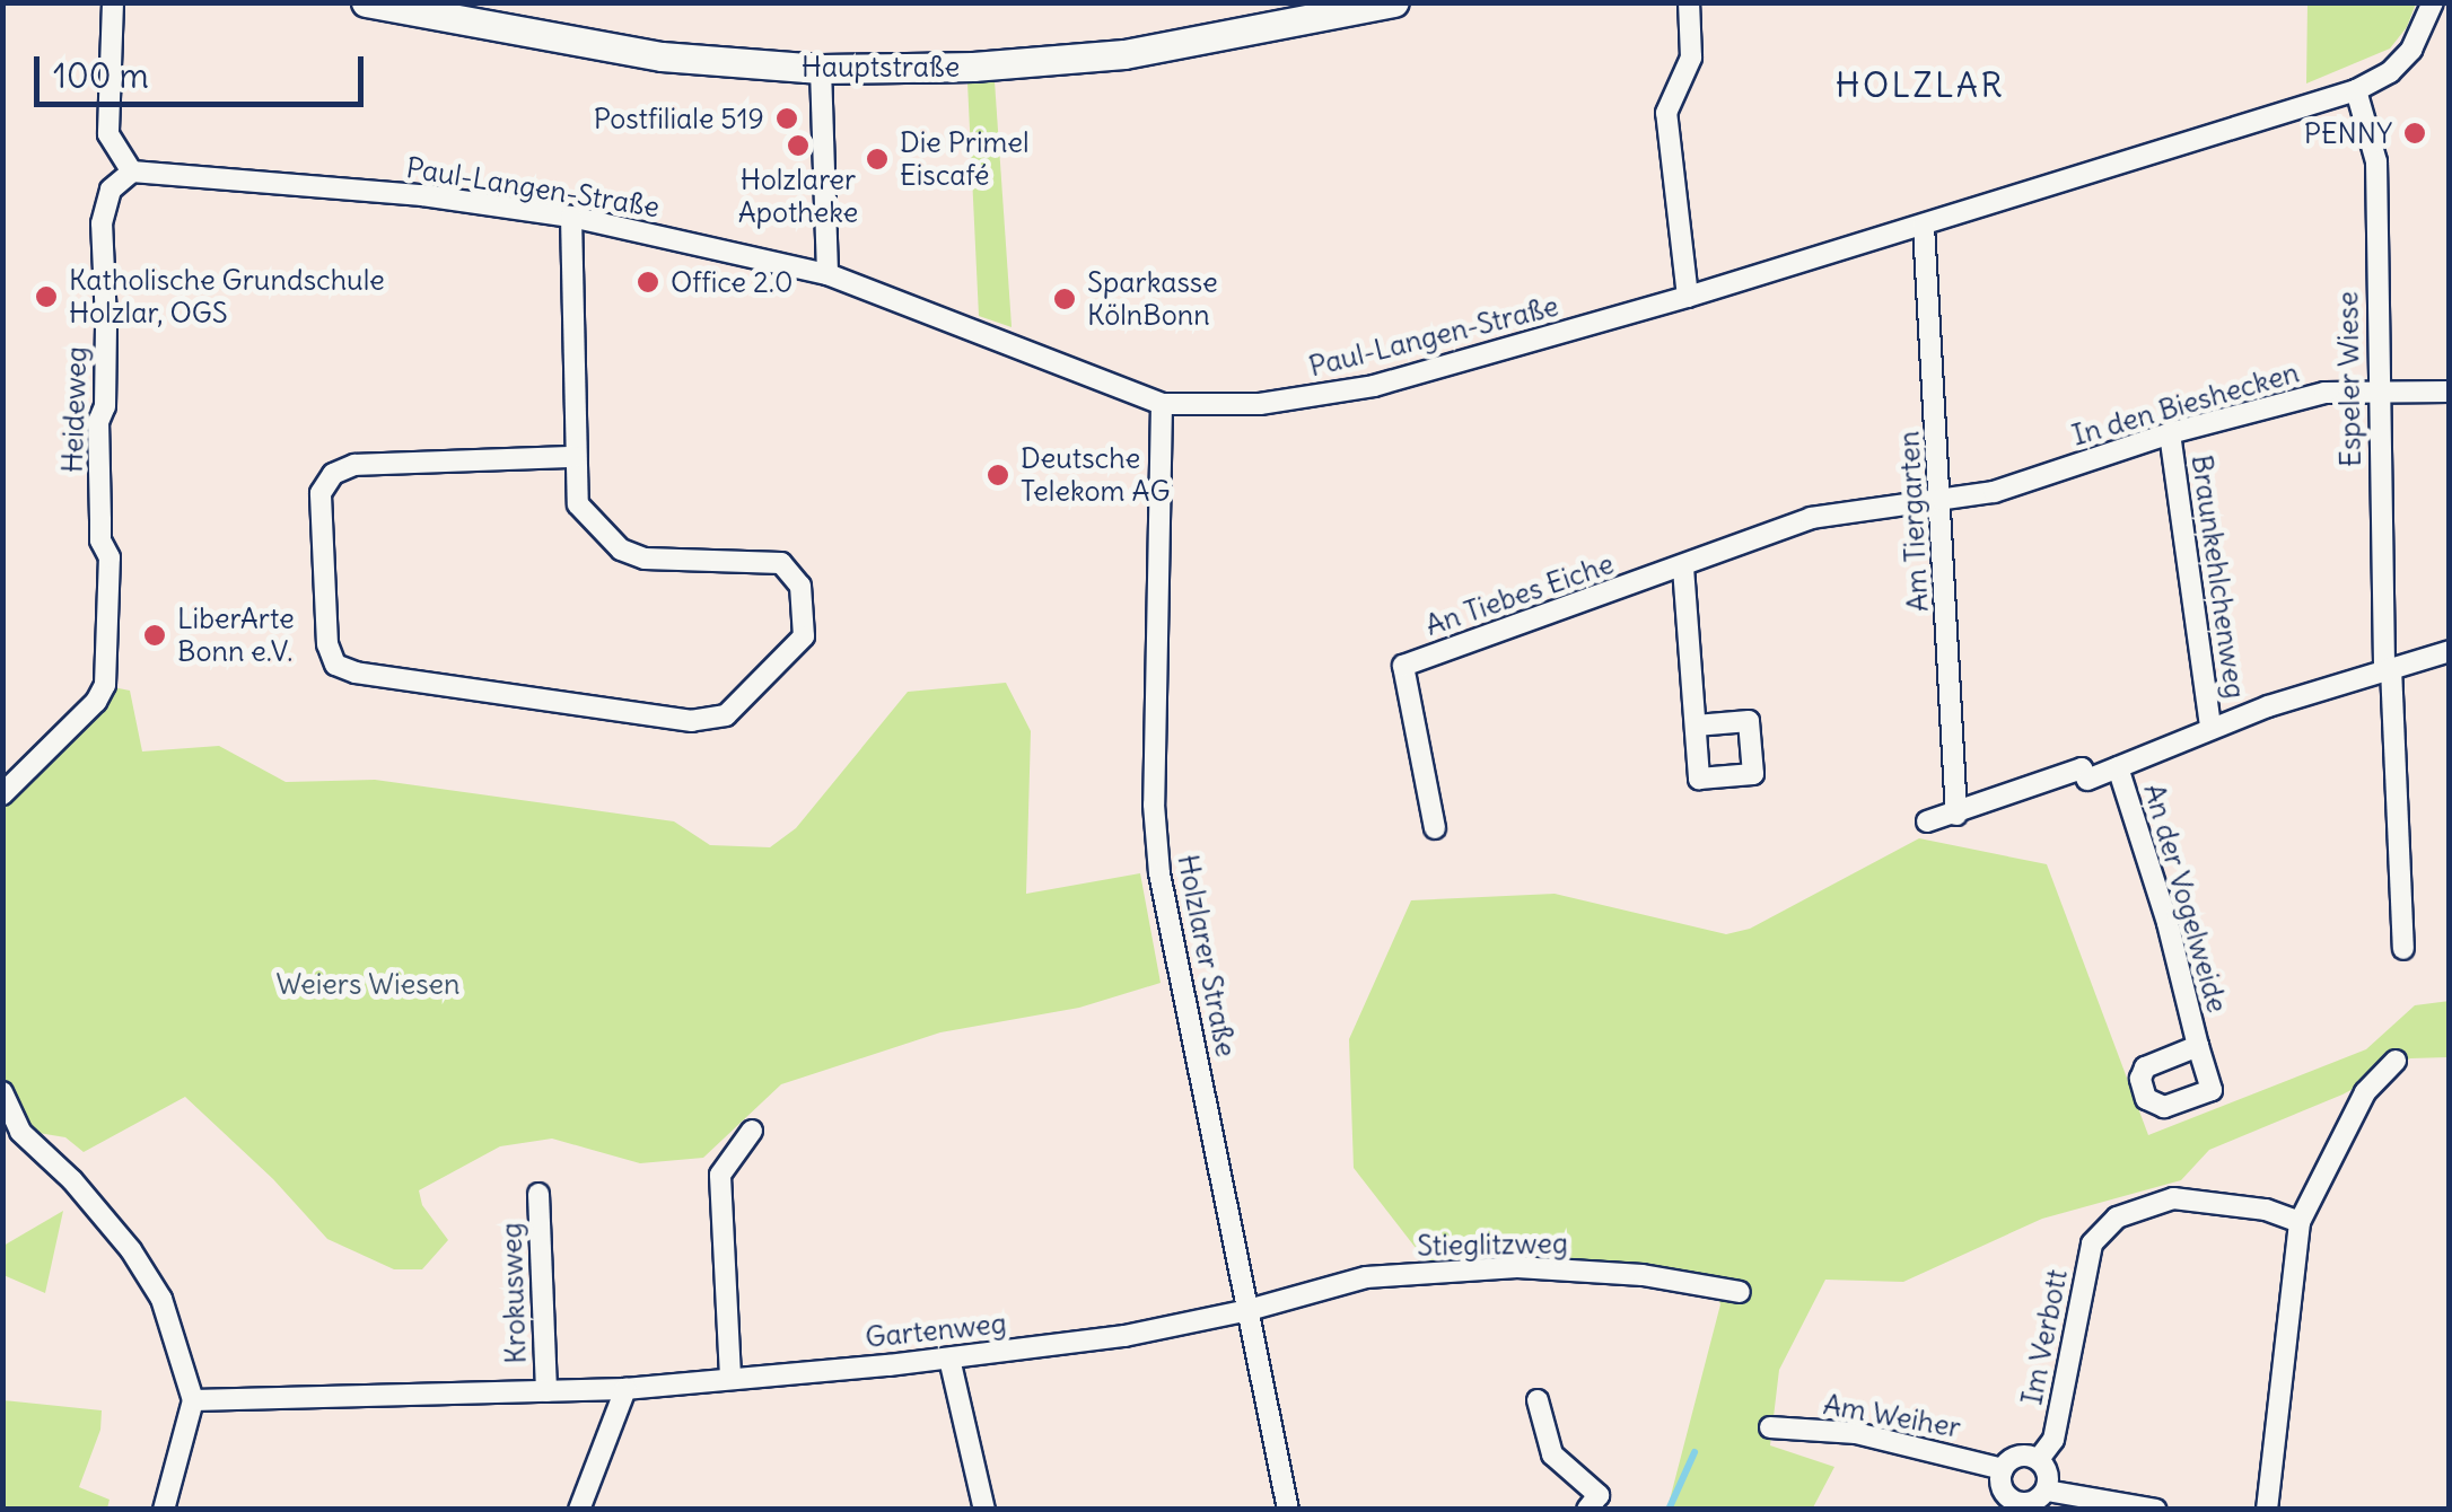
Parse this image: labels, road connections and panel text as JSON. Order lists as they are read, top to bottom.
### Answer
{
  "streets": {
    "main road": ["Hauptstraße"],
    "street": [
      "Paul-Langen-Straße",
      "Espeler Wiese",
      "In den Bieshecken",
      "Heideweg",
      "Am Tiergarten",
      "Braunkehlchenweg",
      "An Tiebes Eiche",
      "An der Vogelweide",
      "Holzlarer Straße",
      "Stieglitzweg",
      "Krokusweg",
      "Gartenweg",
      "Im Verbott",
      "Am Weiher"
    ]
  },
  "crossings": [
    ["Paul-Langen-Straße", "Espeler Wiese"],
    ["Paul-Langen-Straße", "Heideweg"],
    ["Paul-Langen-Straße", "Am Tiergarten"],
    ["Paul-Langen-Straße", "Holzlarer Straße"],
    ["Espeler Wiese", "In den Bieshecken"],
    ["Espeler Wiese", "An der Vogelweide"],
    ["In den Bieshecken", "Am Tiergarten"],
    ["In den Bieshecken", "Braunkehlchenweg"],
    ["In den Bieshecken", "An Tiebes Eiche"],
    ["Am Tiergarten", "An Tiebes Eiche"],
    ["Am Tiergarten", "An der Vogelweide"],
    ["Braunkehlchenweg", "An der Vogelweide"],
    ["Holzlarer Straße", "Stieglitzweg"],
    ["Holzlarer Straße", "Gartenweg"],
    ["Stieglitzweg", "Gartenweg"],
    ["Krokusweg", "Gartenweg"],
    ["Im Verbott", "Am Weiher"]
  ],
  "districts": ["HOLZLAR"],
  "parks": ["Weiers Wiesen"],
  "places": [
    "Postfiliale 519",
    "PENNY",
    "Holzlarer Apotheke",
    "Die Primel Eiscafé",
    "Office 2.0",
    "Katholische Grundschule Holzlar, OGS",
    "Sparkasse KölnBonn",
    "Deutsche Telekom AG",
    "LiberArte Bonn e.V."
  ],
  "scale_bar": "100 m"
}
